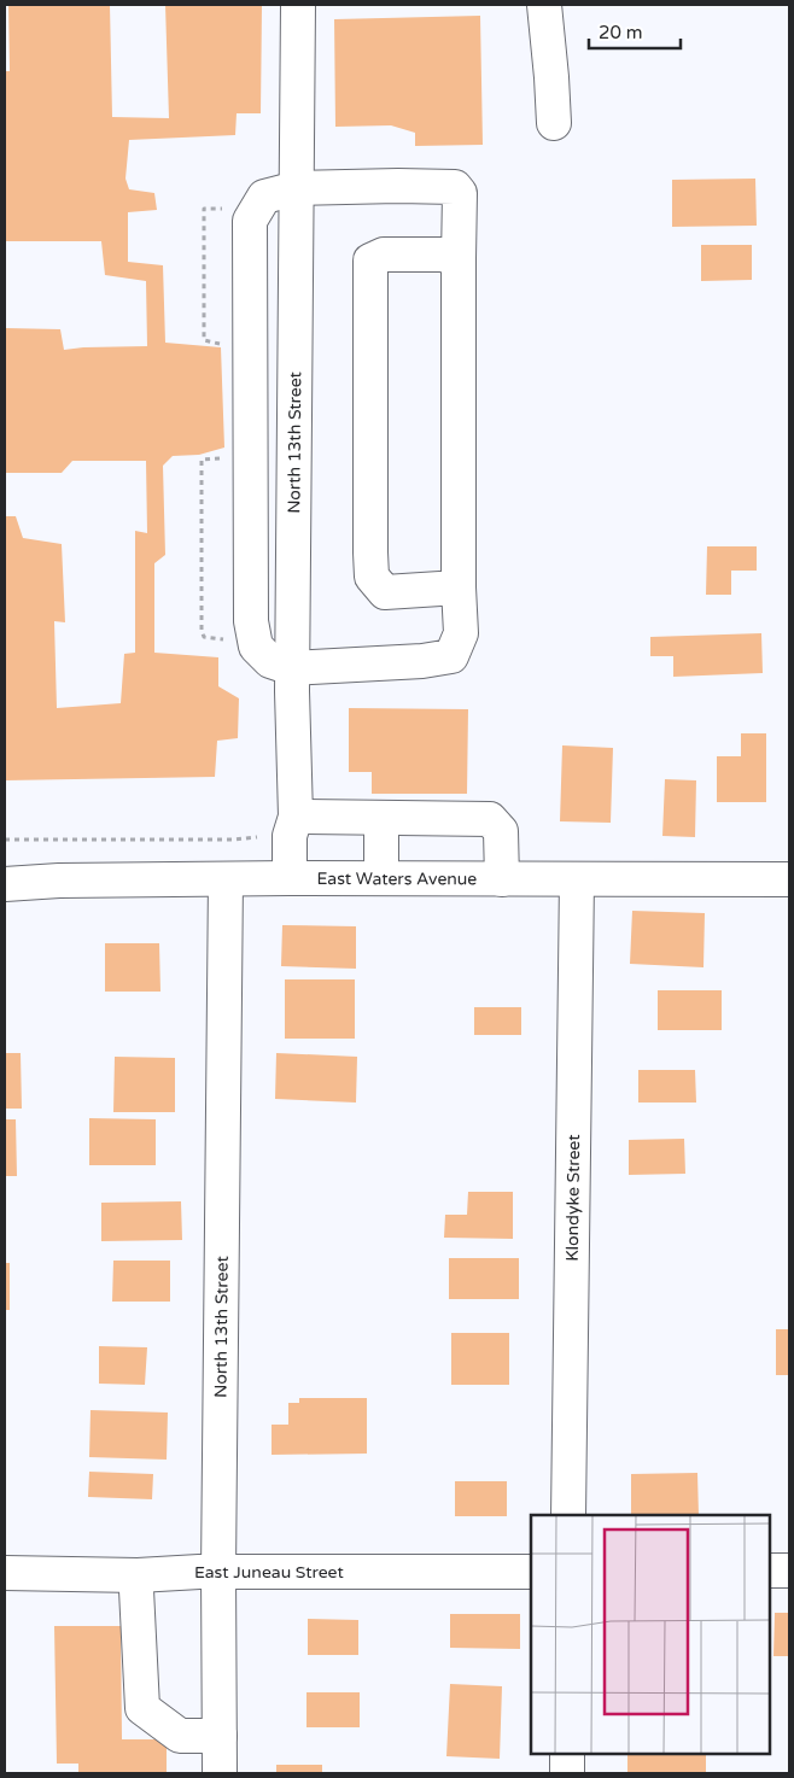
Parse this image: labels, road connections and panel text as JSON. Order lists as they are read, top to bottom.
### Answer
{
  "streets": {
    "street": [
      "North 13th Street",
      "East Waters Avenue",
      "Klondyke Street",
      "East Juneau Street"
    ]
  },
  "crossings": [
    ["North 13th Street", "East Waters Avenue"],
    ["North 13th Street", "East Juneau Street"],
    ["East Waters Avenue", "Klondyke Street"]
  ],
  "scale_bar": "20 m"
}
